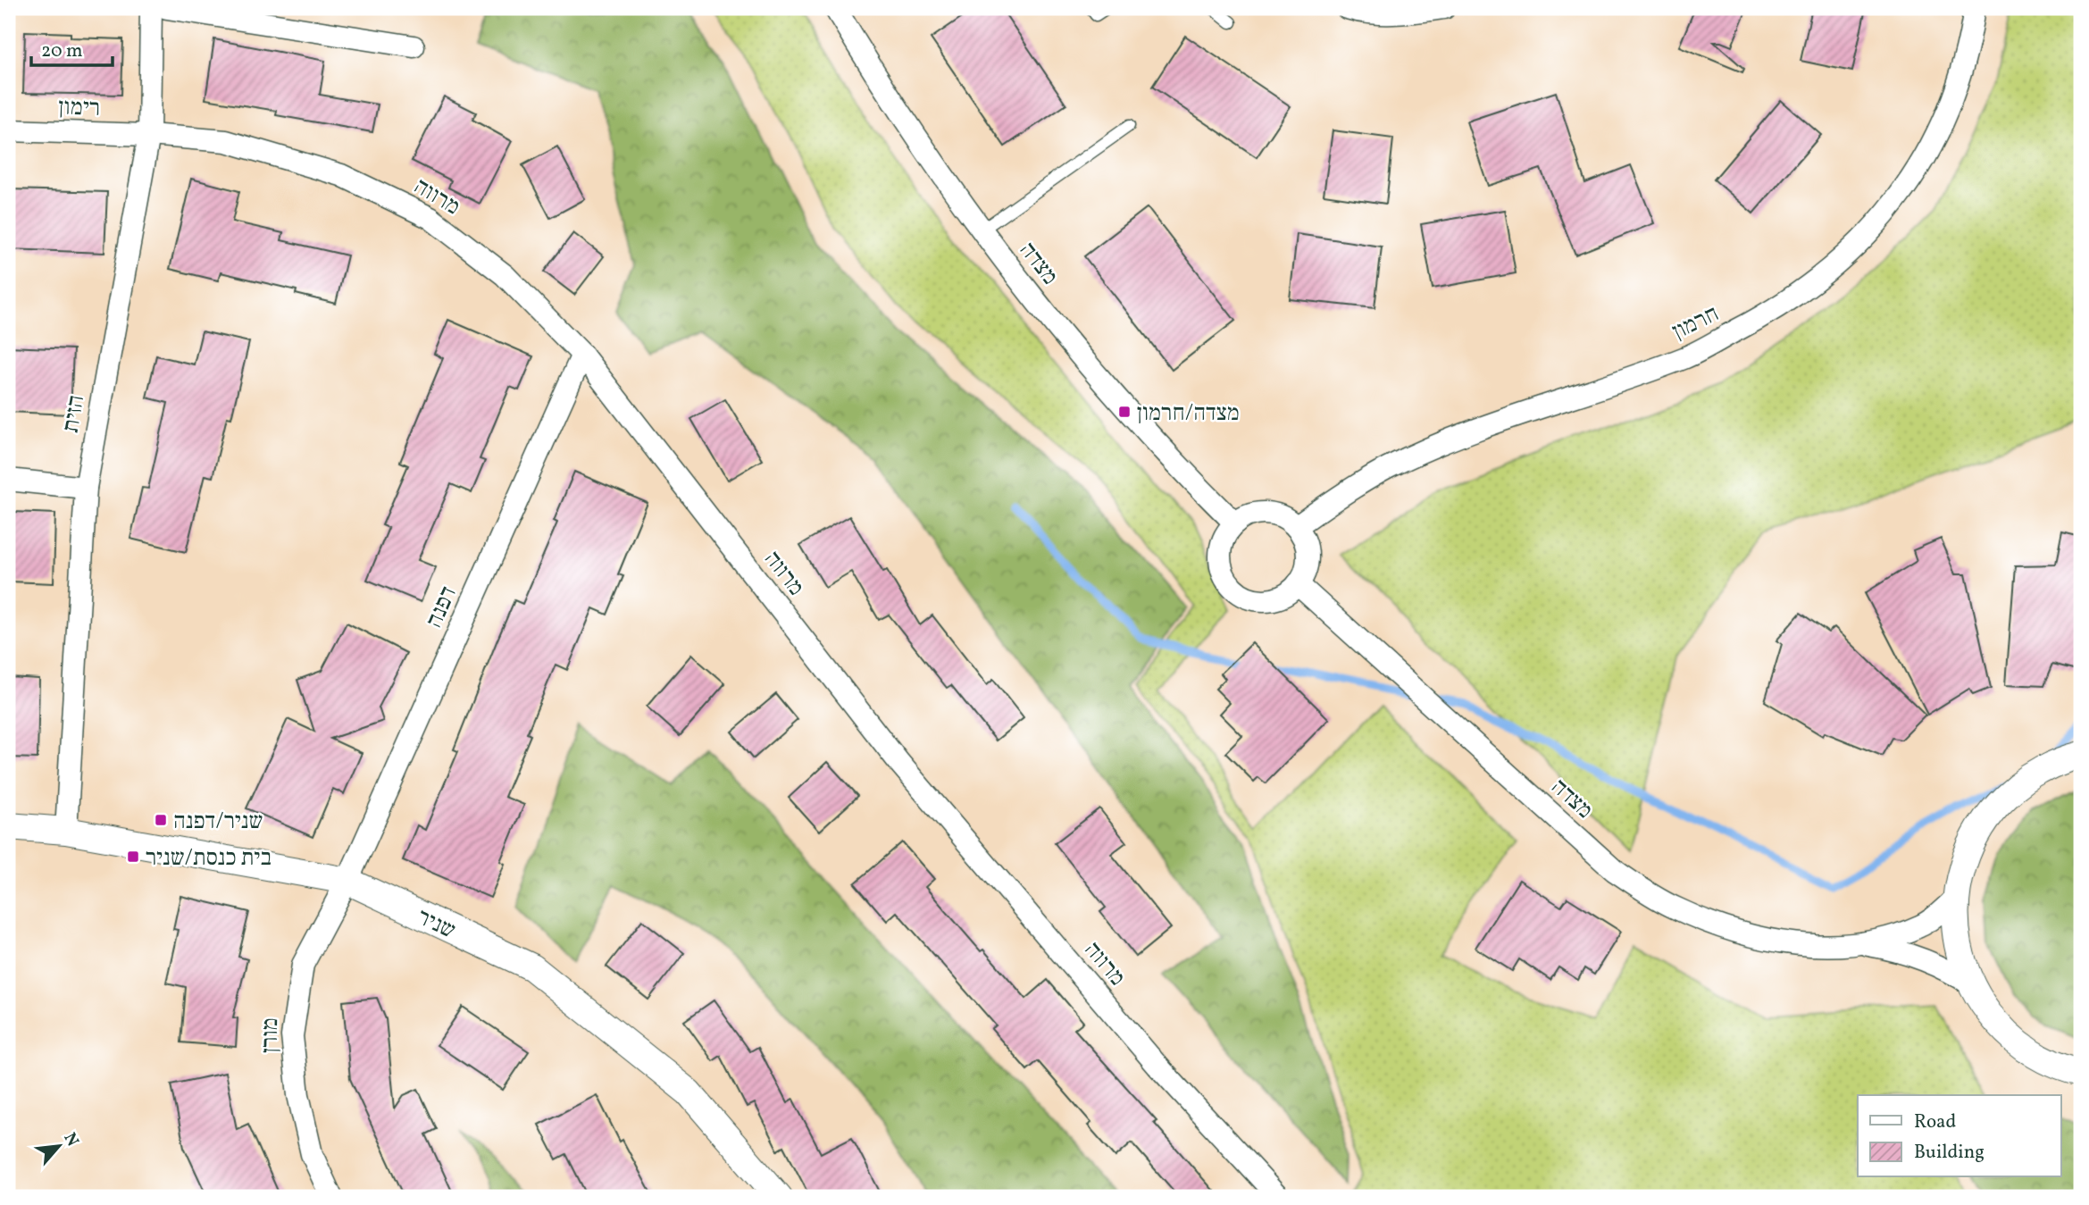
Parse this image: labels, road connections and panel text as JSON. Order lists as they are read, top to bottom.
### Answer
{
  "streets": {
    "street": [
      "רימון",
      "מרווה",
      "מצדה",
      "חרמון",
      "הזית",
      "דפנה",
      "שניר",
      "מורן"
    ]
  },
  "crossings": [
    ["רימון", "מרווה"],
    ["רימון", "הזית"],
    ["מרווה", "הזית"],
    ["מרווה", "דפנה"],
    ["מצדה", "חרמון"],
    ["הזית", "שניר"],
    ["דפנה", "שניר"],
    ["דפנה", "מורן"],
    ["שניר", "מורן"]
  ],
  "places": {
    "transit": ["מצדה/חרמון", "שניר/דפנה", "בית כנסת/שניר"]
  },
  "legend": ["Road", "Building"],
  "scale_bar": "20 m",
  "north": "top right"
}
